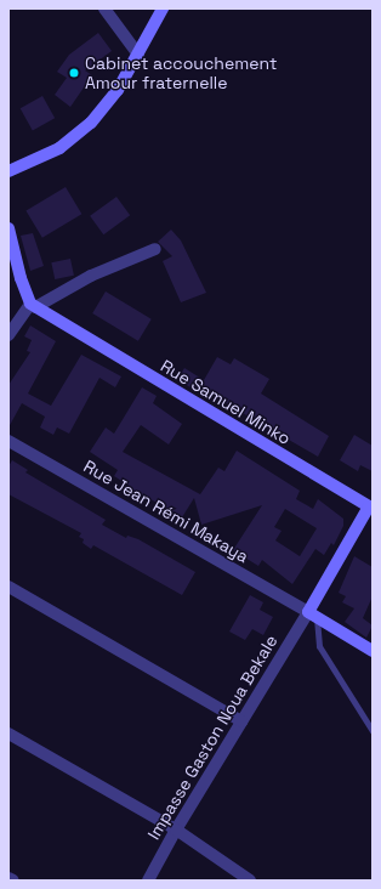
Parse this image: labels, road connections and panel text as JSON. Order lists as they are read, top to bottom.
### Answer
{
  "streets": {
    "street": ["Rue Samuel Minko", "Rue Jean Rémi Makaya", "Impasse Gaston Noua Bekale"]
  },
  "crossings": [
    ["Rue Samuel Minko", "Rue Jean Rémi Makaya"],
    ["Rue Samuel Minko", "Impasse Gaston Noua Bekale"],
    ["Rue Jean Rémi Makaya", "Impasse Gaston Noua Bekale"]
  ],
  "places": ["Cabinet accouchement Amour fraternelle"]
}
